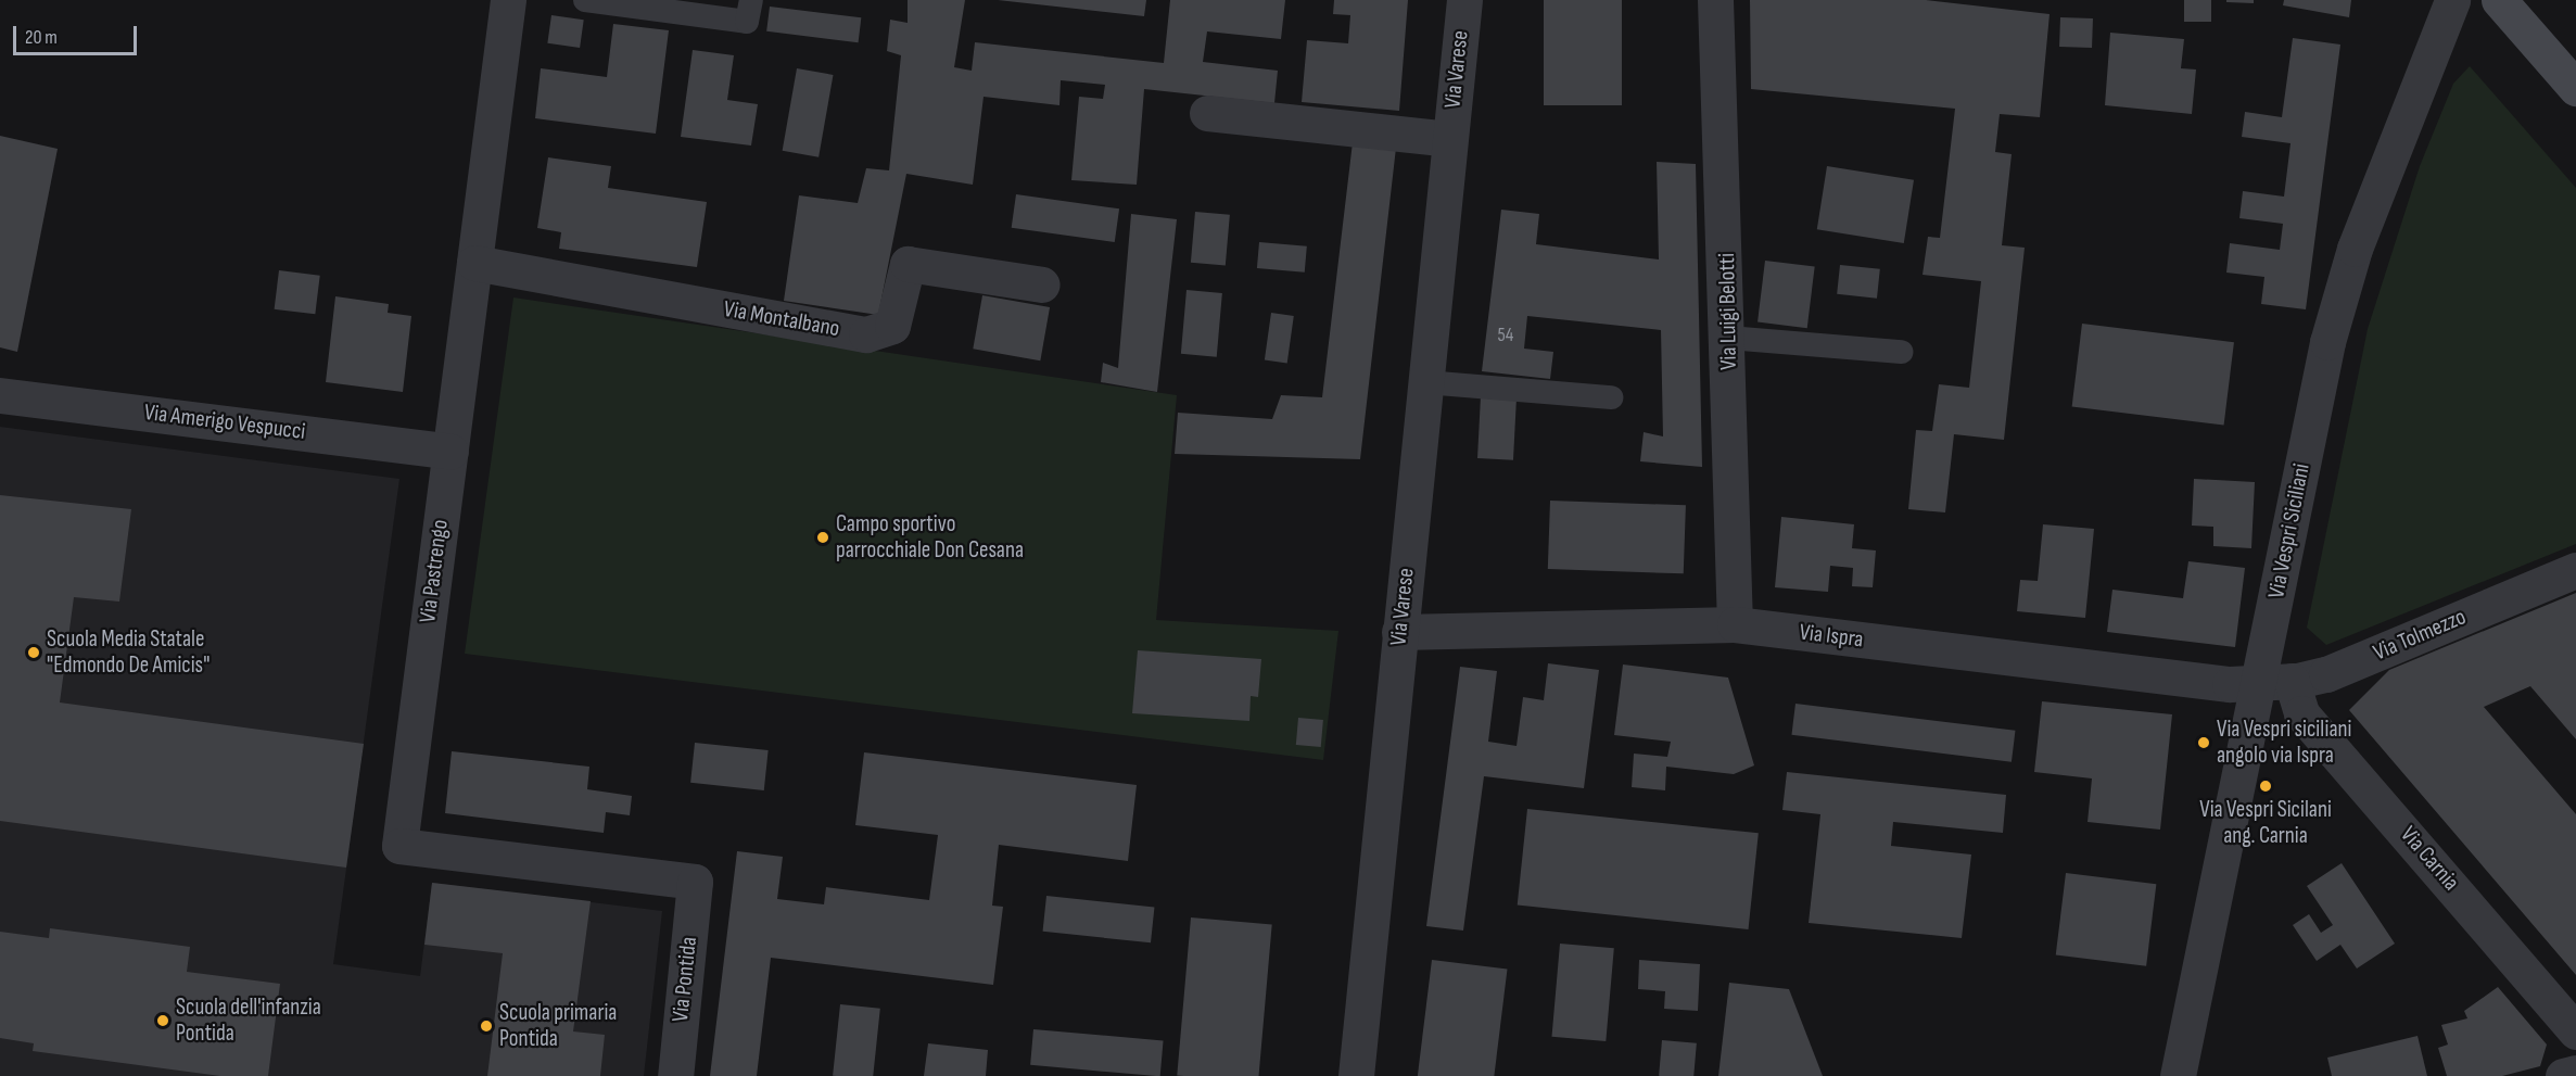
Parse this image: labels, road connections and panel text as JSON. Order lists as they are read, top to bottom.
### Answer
{
  "streets": {
    "street": [
      "Via Varese",
      "Via Luigi Belotti",
      "Via Montalbano",
      "Via Amerigo Vespucci",
      "Via Vespri Siciliani",
      "Via Pastrengo",
      "Via Tolmezzo",
      "Via Ispra",
      "Via Carnia",
      "Via Pontida"
    ]
  },
  "crossings": [
    ["Via Varese", "Via Ispra"],
    ["Via Luigi Belotti", "Via Ispra"],
    ["Via Montalbano", "Via Pastrengo"],
    ["Via Amerigo Vespucci", "Via Pastrengo"],
    ["Via Vespri Siciliani", "Via Tolmezzo"],
    ["Via Vespri Siciliani", "Via Ispra"],
    ["Via Vespri Siciliani", "Via Carnia"],
    ["Via Pastrengo", "Via Pontida"],
    ["Via Tolmezzo", "Via Ispra"],
    ["Via Tolmezzo", "Via Carnia"],
    ["Via Ispra", "Via Carnia"]
  ],
  "places": [
    "Campo sportivo parrocchiale Don Cesana",
    "Scuola Media Statale \"Edmondo De Amicis\"",
    "Via Vespri siciliani angolo via Ispra",
    "Via Vespri Sicilani ang. Carnia",
    "Scuola dell'infanzia Pontida",
    "Scuola primaria Pontida"
  ],
  "house_numbers": ["54"],
  "scale_bar": "20 m"
}
